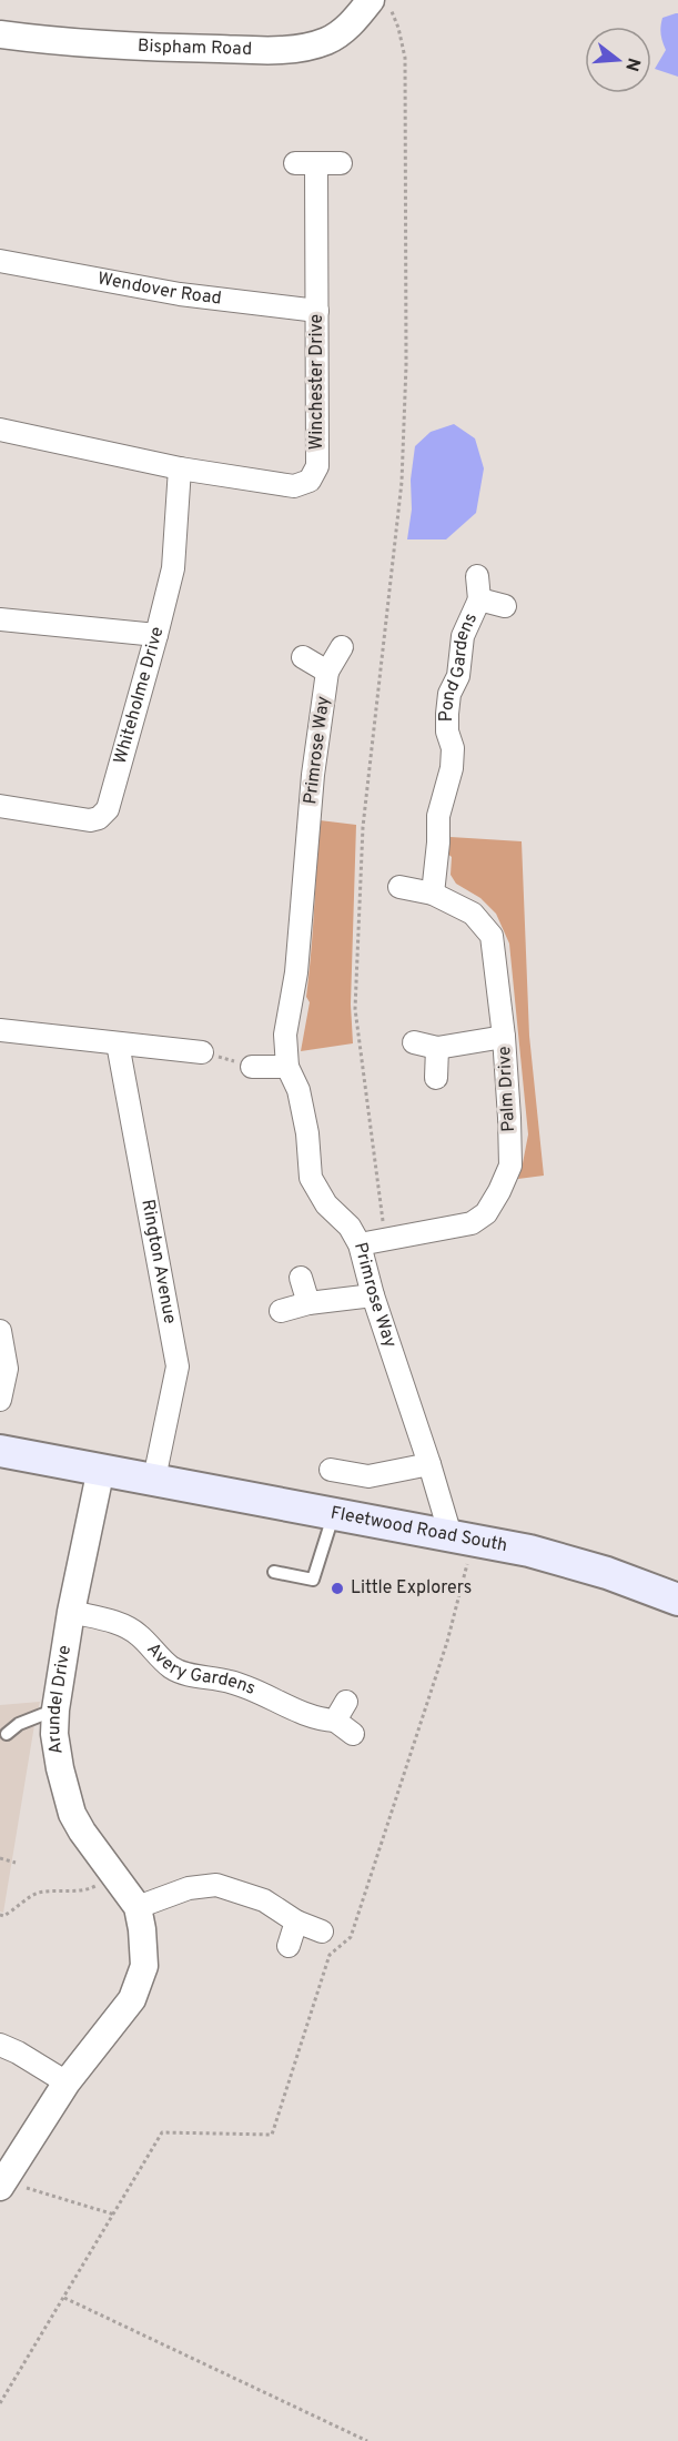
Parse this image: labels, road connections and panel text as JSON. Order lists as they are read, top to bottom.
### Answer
{
  "streets": {
    "main road": ["Fleetwood Road South"],
    "street": [
      "Bispham Road",
      "Wendover Road",
      "Winchester Drive",
      "Pond Gardens",
      "Whiteholme Drive",
      "Primrose Way",
      "Palm Drive",
      "Rington Avenue",
      "Avery Gardens",
      "Arundel Drive"
    ]
  },
  "crossings": [
    ["Wendover Road", "Winchester Drive"],
    ["Winchester Drive", "Whiteholme Drive"],
    ["Pond Gardens", "Palm Drive"],
    ["Primrose Way", "Palm Drive"],
    ["Primrose Way", "Fleetwood Road South"],
    ["Rington Avenue", "Fleetwood Road South"],
    ["Fleetwood Road South", "Arundel Drive"],
    ["Avery Gardens", "Arundel Drive"]
  ],
  "places": ["Little Explorers"],
  "north": "right"
}
